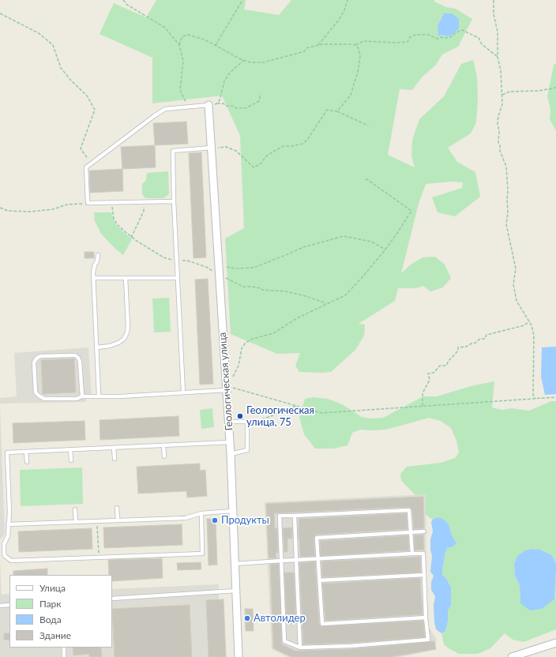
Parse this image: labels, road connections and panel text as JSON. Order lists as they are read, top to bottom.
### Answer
{
  "streets": {
    "street": ["Геологическая улица"]
  },
  "places": ["Геологическая улица, 75", "Продукты", "Автолидер"],
  "legend": [
    "Улица",
    "Парк",
    "Вода",
    "Здание"
  ]
}
